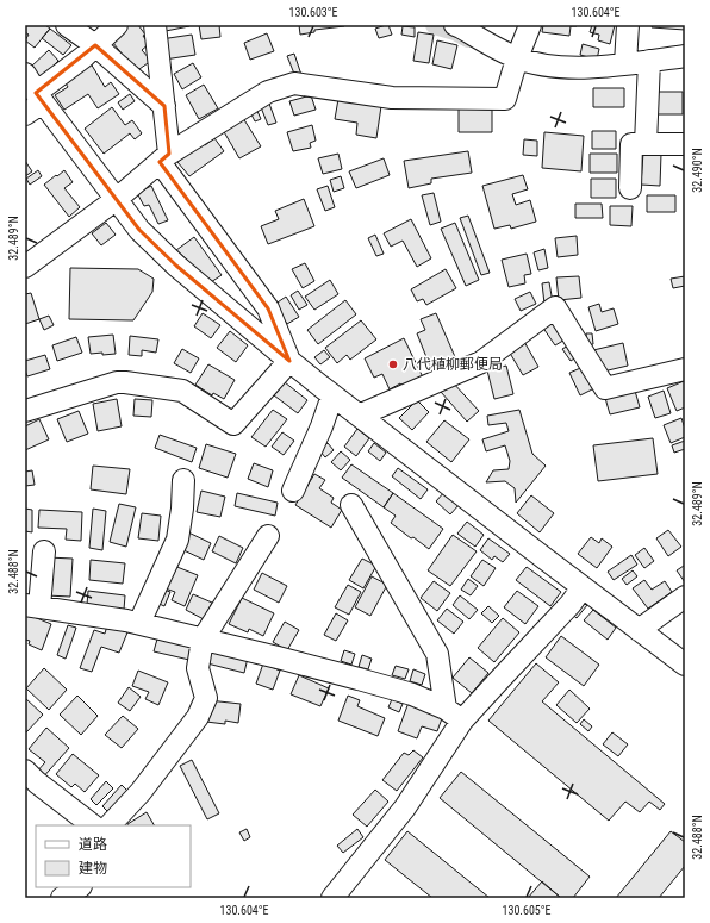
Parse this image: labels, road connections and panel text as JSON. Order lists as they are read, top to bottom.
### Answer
{
  "places": ["八代植柳郵便局"],
  "legend": ["道路", "建物"],
  "coordinates": [
    "130.603°E",
    "130.604°E",
    "32.490°N",
    "32.489°N",
    "32.488°N",
    "130.605°E"
  ]
}
